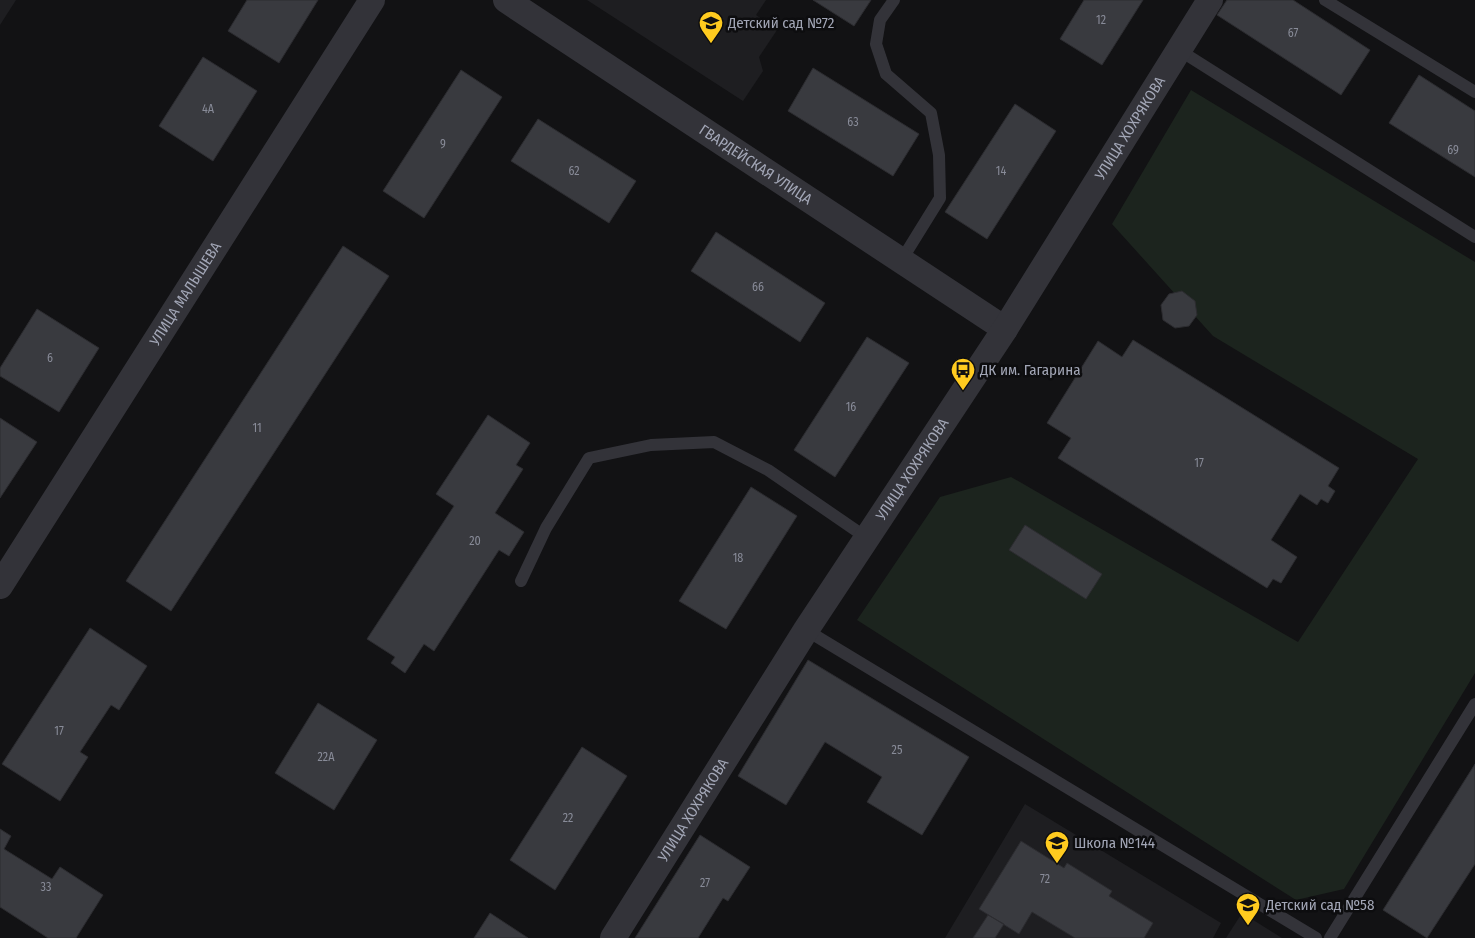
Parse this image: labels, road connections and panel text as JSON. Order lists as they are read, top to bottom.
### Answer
{
  "streets": {
    "street": ["УЛИЦА ХОХРЯКОВА", "ГВАРДЕЙСКАЯ УЛИЦА", "УЛИЦА МАЛЫШЕВА"]
  },
  "crossings": [
    ["УЛИЦА ХОХРЯКОВА", "ГВАРДЕЙСКАЯ УЛИЦА"]
  ],
  "places": {
    "school or university": ["Детский сад №72", "Школа №144", "Детский сад №58"],
    "bus stop": ["ДК им. Гагарина"]
  },
  "house_numbers": [
    "12",
    "67",
    "4А",
    "63",
    "9",
    "69",
    "62",
    "14",
    "66",
    "6",
    "16",
    "11",
    "17",
    "20",
    "18",
    "17",
    "25",
    "22А",
    "22",
    "72",
    "27",
    "33"
  ]
}
